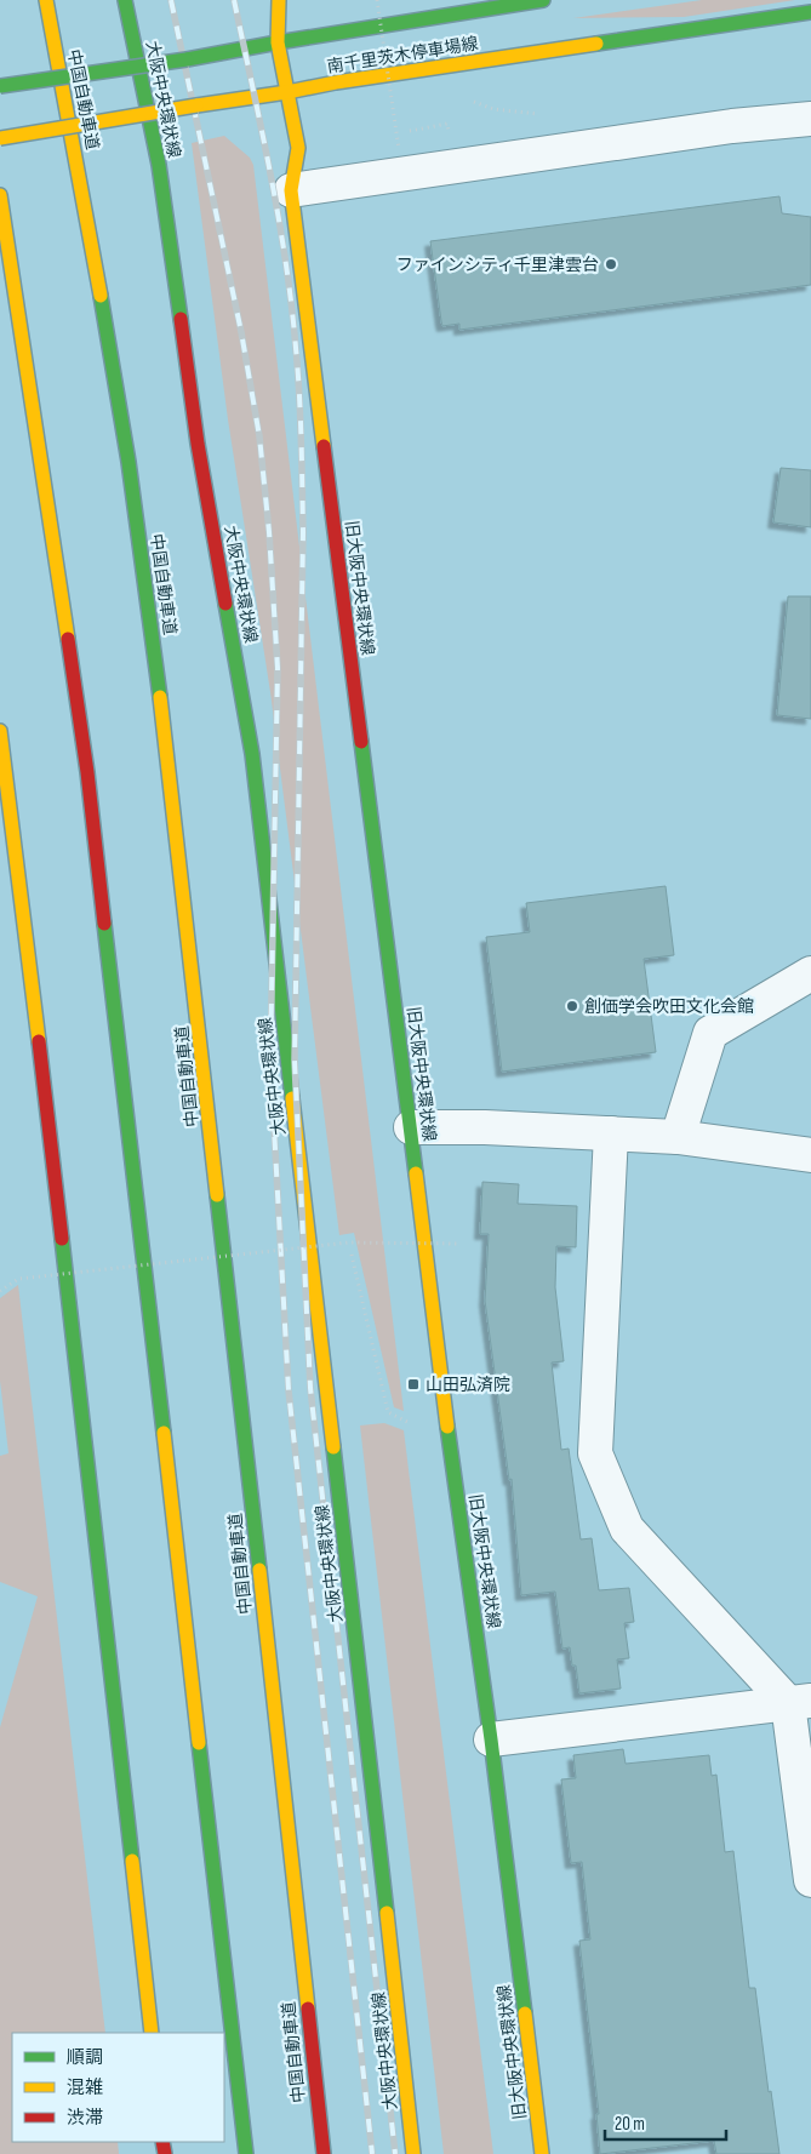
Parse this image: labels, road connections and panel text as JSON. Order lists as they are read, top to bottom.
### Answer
{
  "streets": {
    "main road": [
      "南千里茨木停車場線",
      "中国自動車道",
      "大阪中央環状線",
      "旧大阪中央環状線"
    ]
  },
  "crossings": [
    ["南千里茨木停車場線", "旧大阪中央環状線"]
  ],
  "places": {
    "other": ["ファインシティ千里津雲台", "創価学会吹田文化会館"],
    "transit": ["山田弘済院"]
  },
  "legend": ["順調", "混雑", "渋滞"],
  "scale_bar": "20 m"
}
